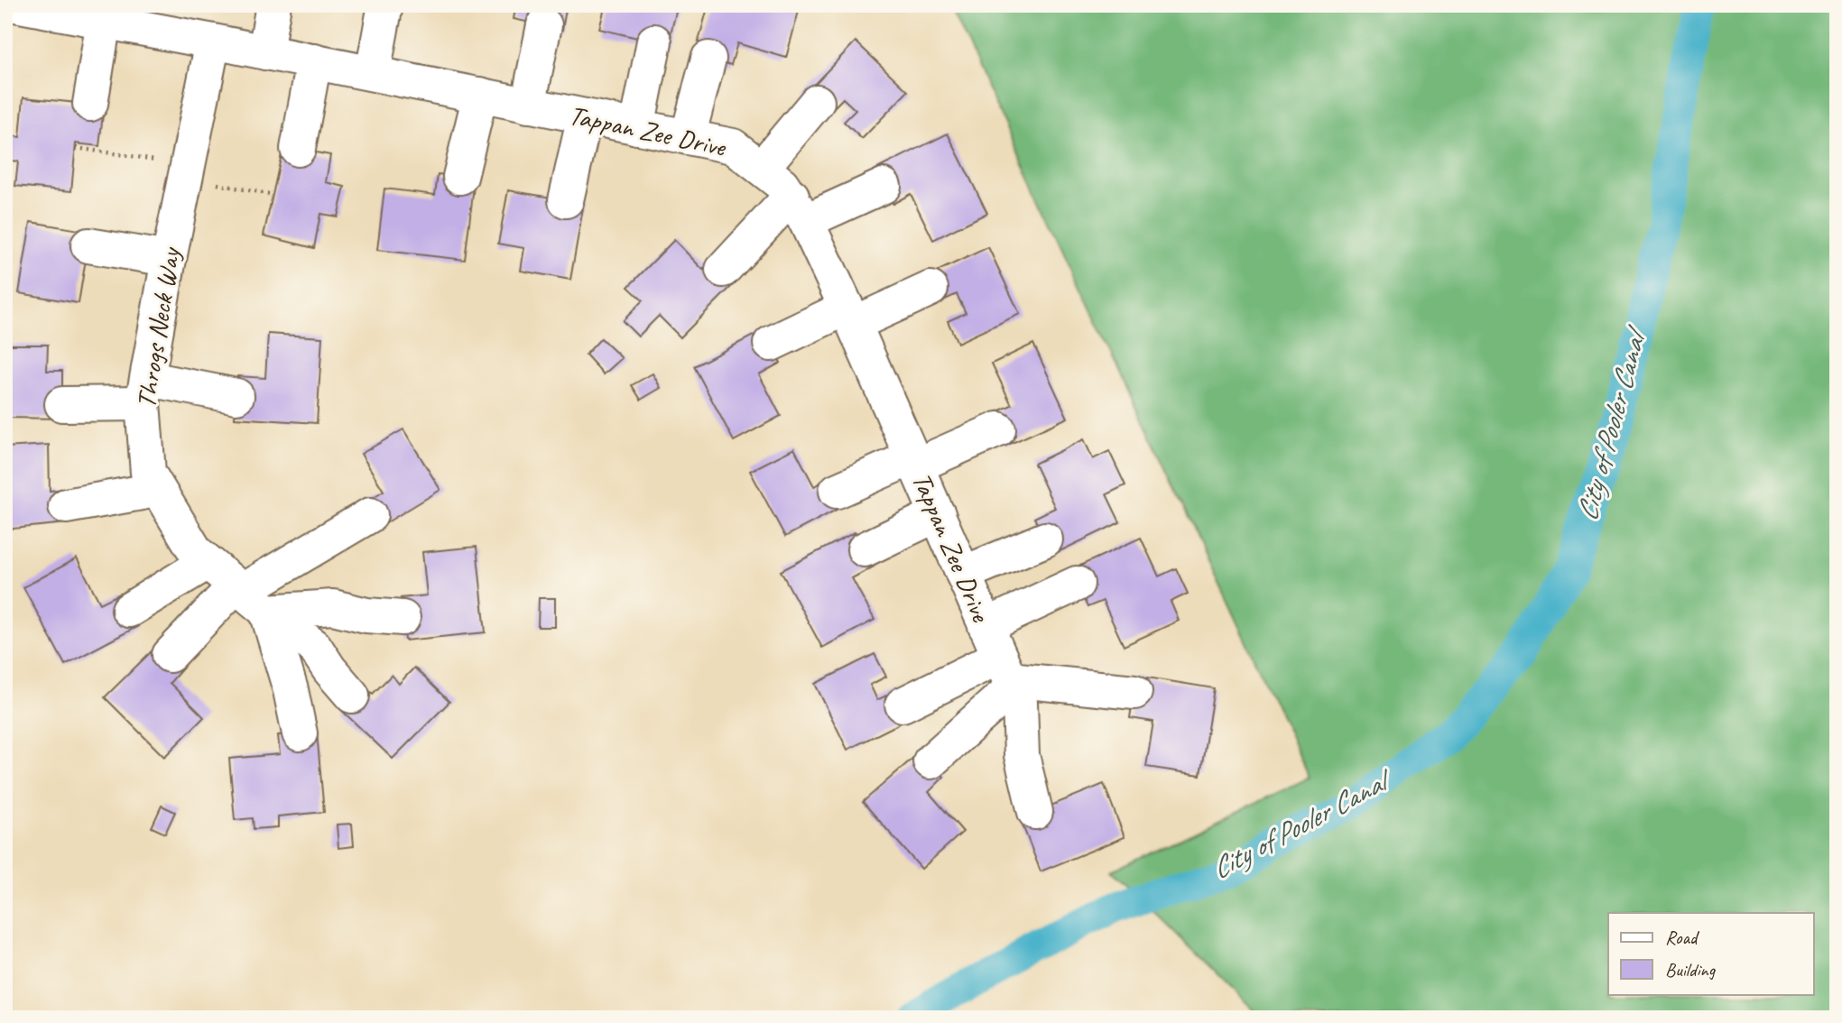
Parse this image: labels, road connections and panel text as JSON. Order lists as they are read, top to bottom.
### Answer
{
  "streets": {
    "street": ["Tappan Zee Drive", "Throgs Neck Way"]
  },
  "crossings": [
    ["Tappan Zee Drive", "Throgs Neck Way"]
  ],
  "water": ["City of Pooler Canal"],
  "legend": ["Road", "Building"]
}
